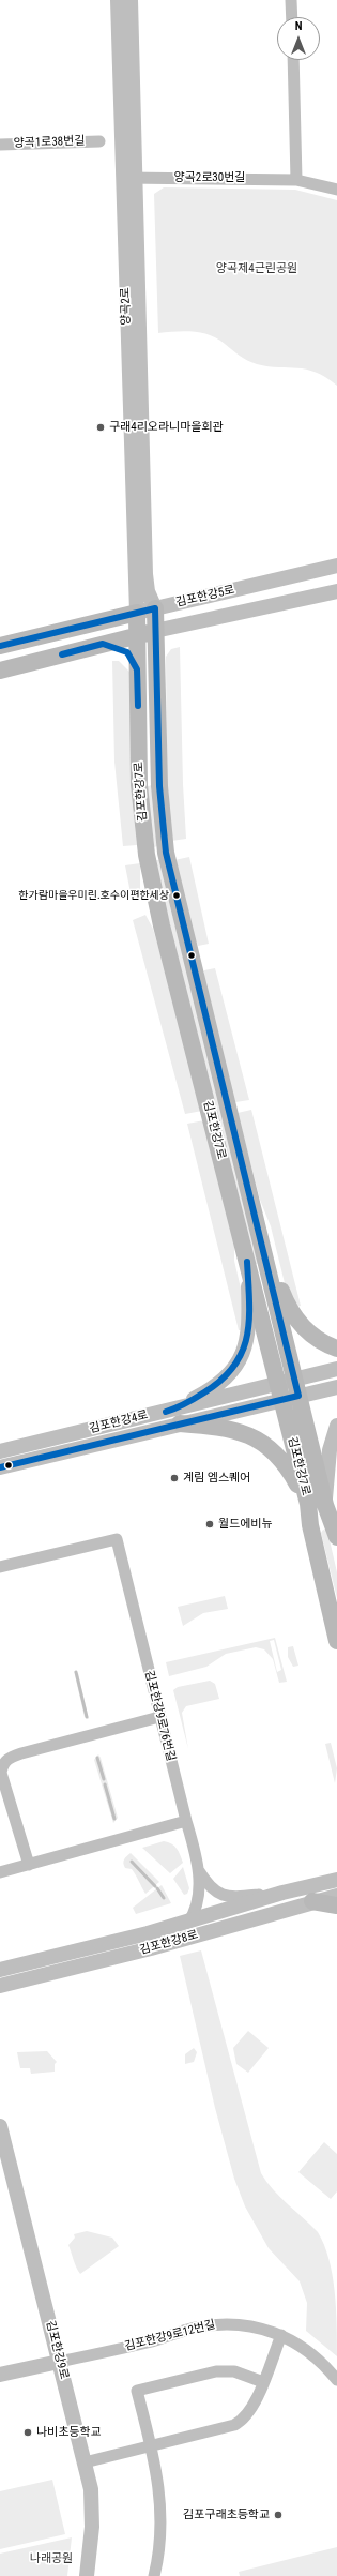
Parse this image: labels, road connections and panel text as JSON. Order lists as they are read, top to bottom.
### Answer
{
  "streets": {
    "main road": ["김포한강5로", "김포한강7로"],
    "street": [
      "양곡1로38번길",
      "양곡2로30번길",
      "양곡2로",
      "김포한강4로",
      "김포한강9로76번길",
      "김포한강8로",
      "김포한강9로12번길",
      "김포한강9로"
    ]
  },
  "crossings": [
    ["양곡2로30번길", "양곡2로"],
    ["양곡2로", "김포한강5로"],
    ["양곡2로", "김포한강7로"],
    ["김포한강5로", "김포한강7로"],
    ["김포한강7로", "김포한강4로"],
    ["김포한강9로12번길", "김포한강9로"]
  ],
  "parks": ["양곡제4근린공원", "나래공원"],
  "places": [
    "구래4리오라니마을회관",
    "한가람마을우미린.호수이편한세상",
    "계림 엠스퀘어",
    "월드에비뉴",
    "나비초등학교",
    "김포구래초등학교"
  ],
  "north": "top"
}
